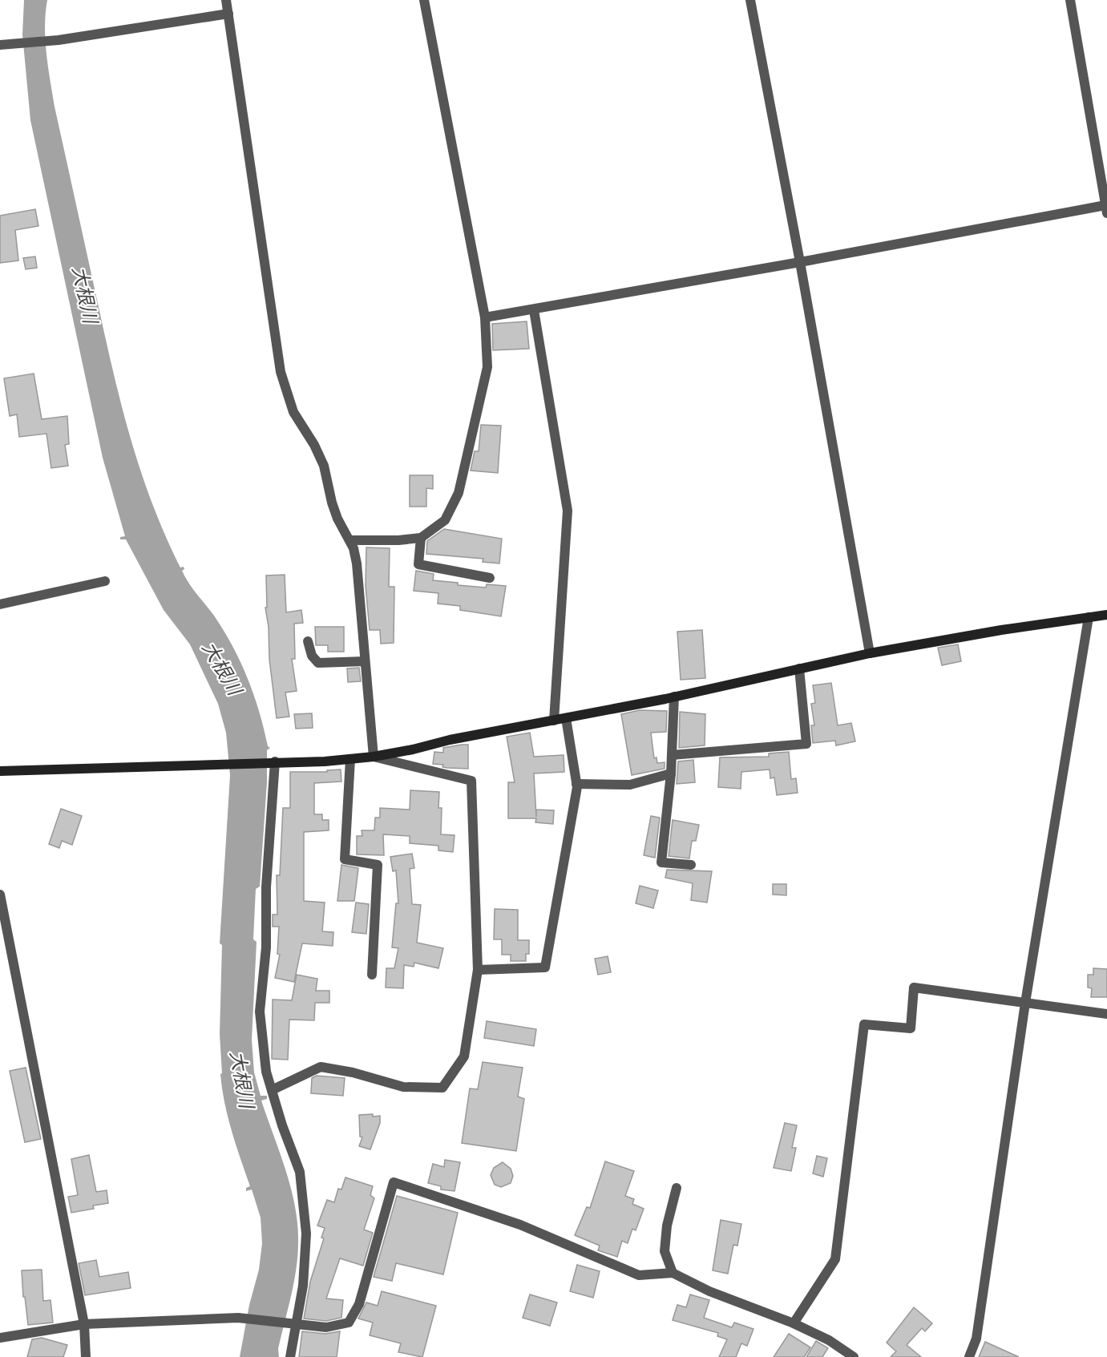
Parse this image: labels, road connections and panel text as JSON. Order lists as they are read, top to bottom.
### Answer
{
  "water": ["大根川"]
}
